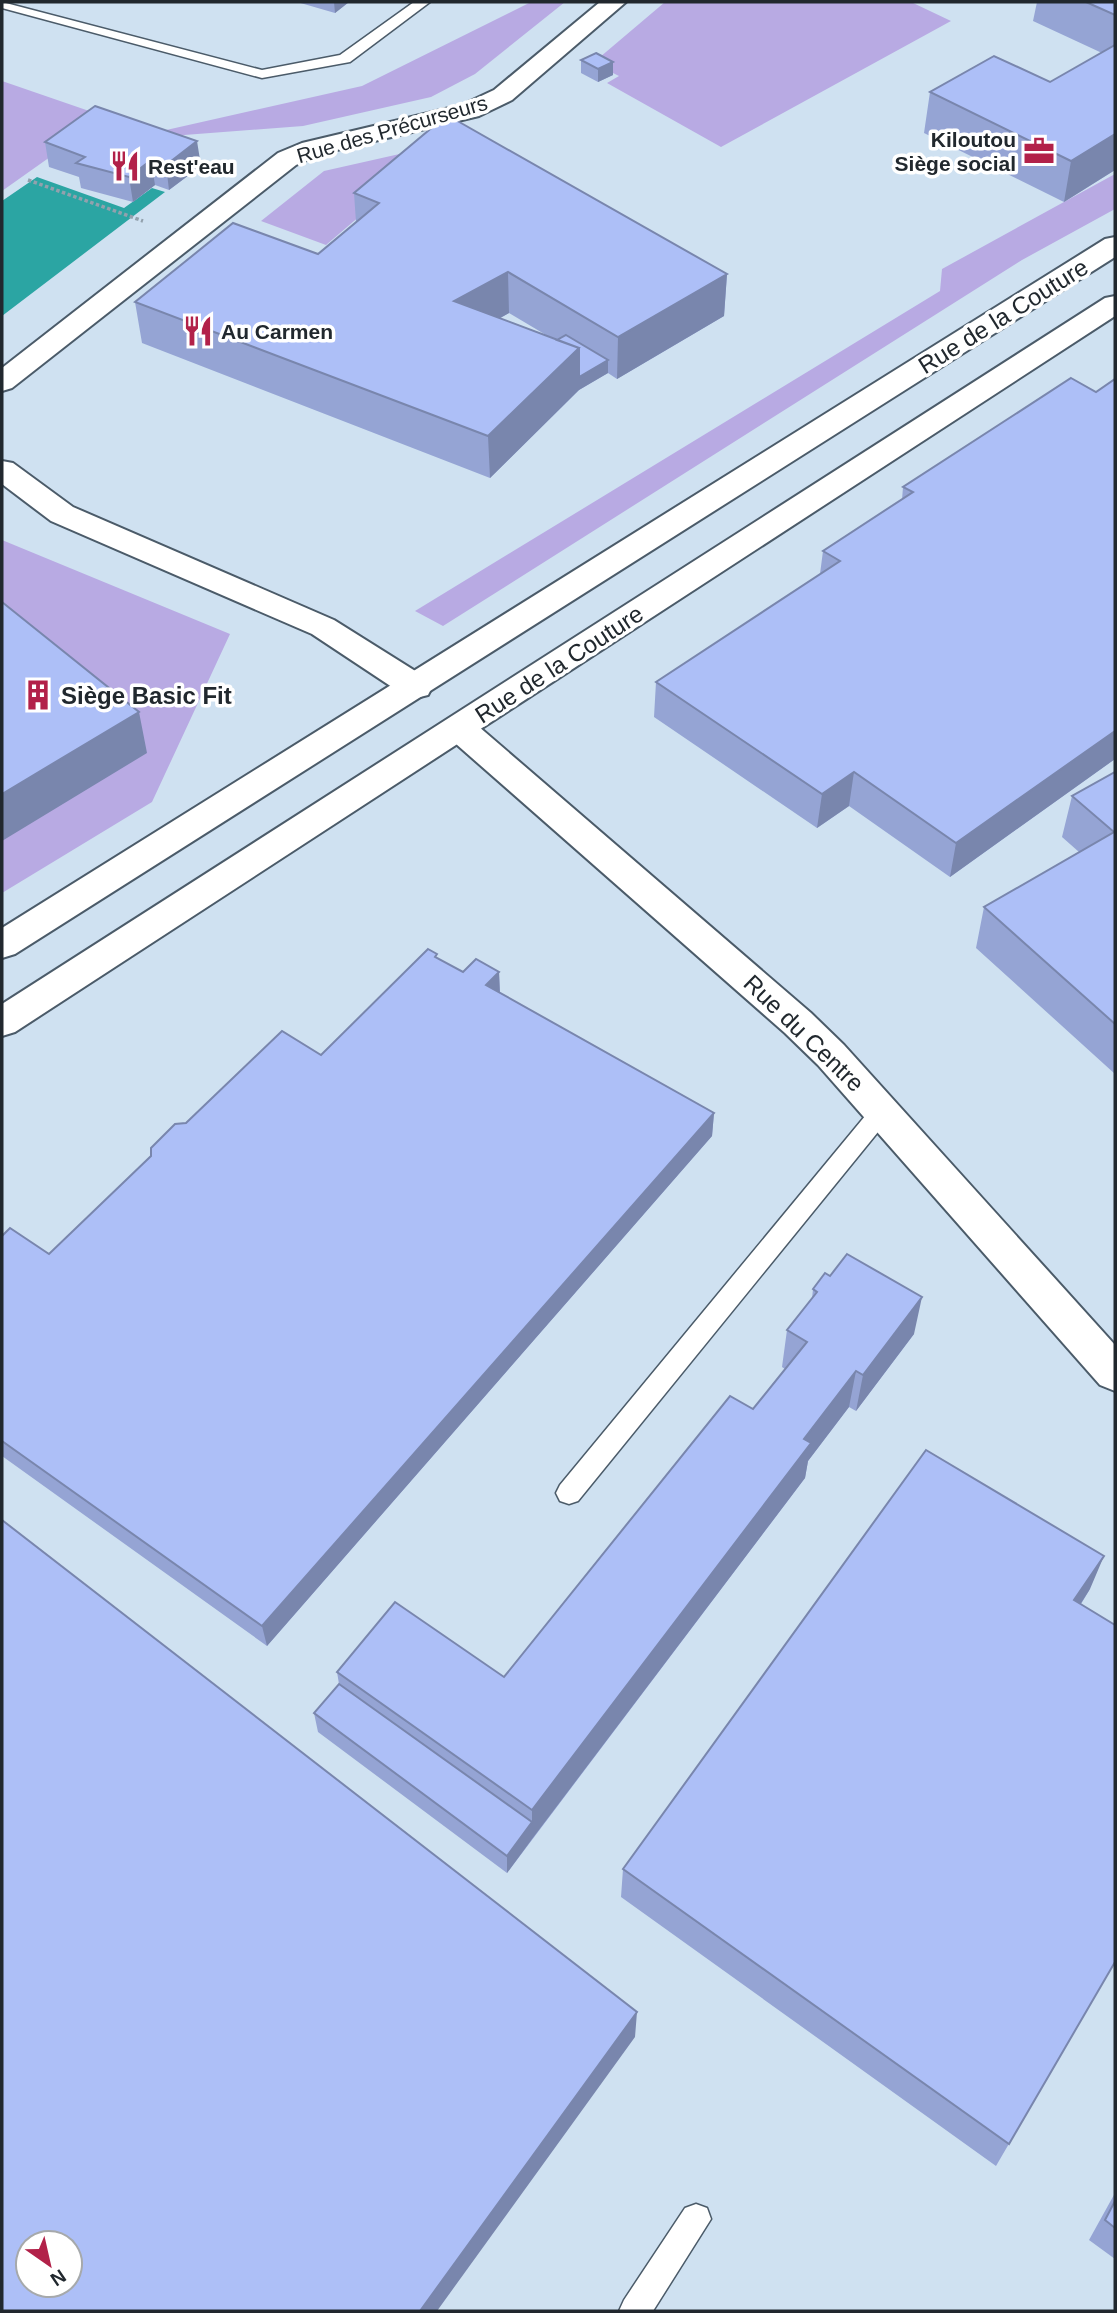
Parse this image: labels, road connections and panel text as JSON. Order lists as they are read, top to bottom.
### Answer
{
  "streets": {
    "street": ["Rue des Précurseurs", "Rue de la Couture", "Rue du Centre"]
  },
  "crossings": [
    ["Rue de la Couture", "Rue du Centre"]
  ],
  "places": {
    "office": ["Kiloutou Siège social"],
    "restaurant": ["Rest'eau", "Au Carmen"],
    "building": ["Siège Basic Fit"]
  },
  "north": "bottom right"
}
